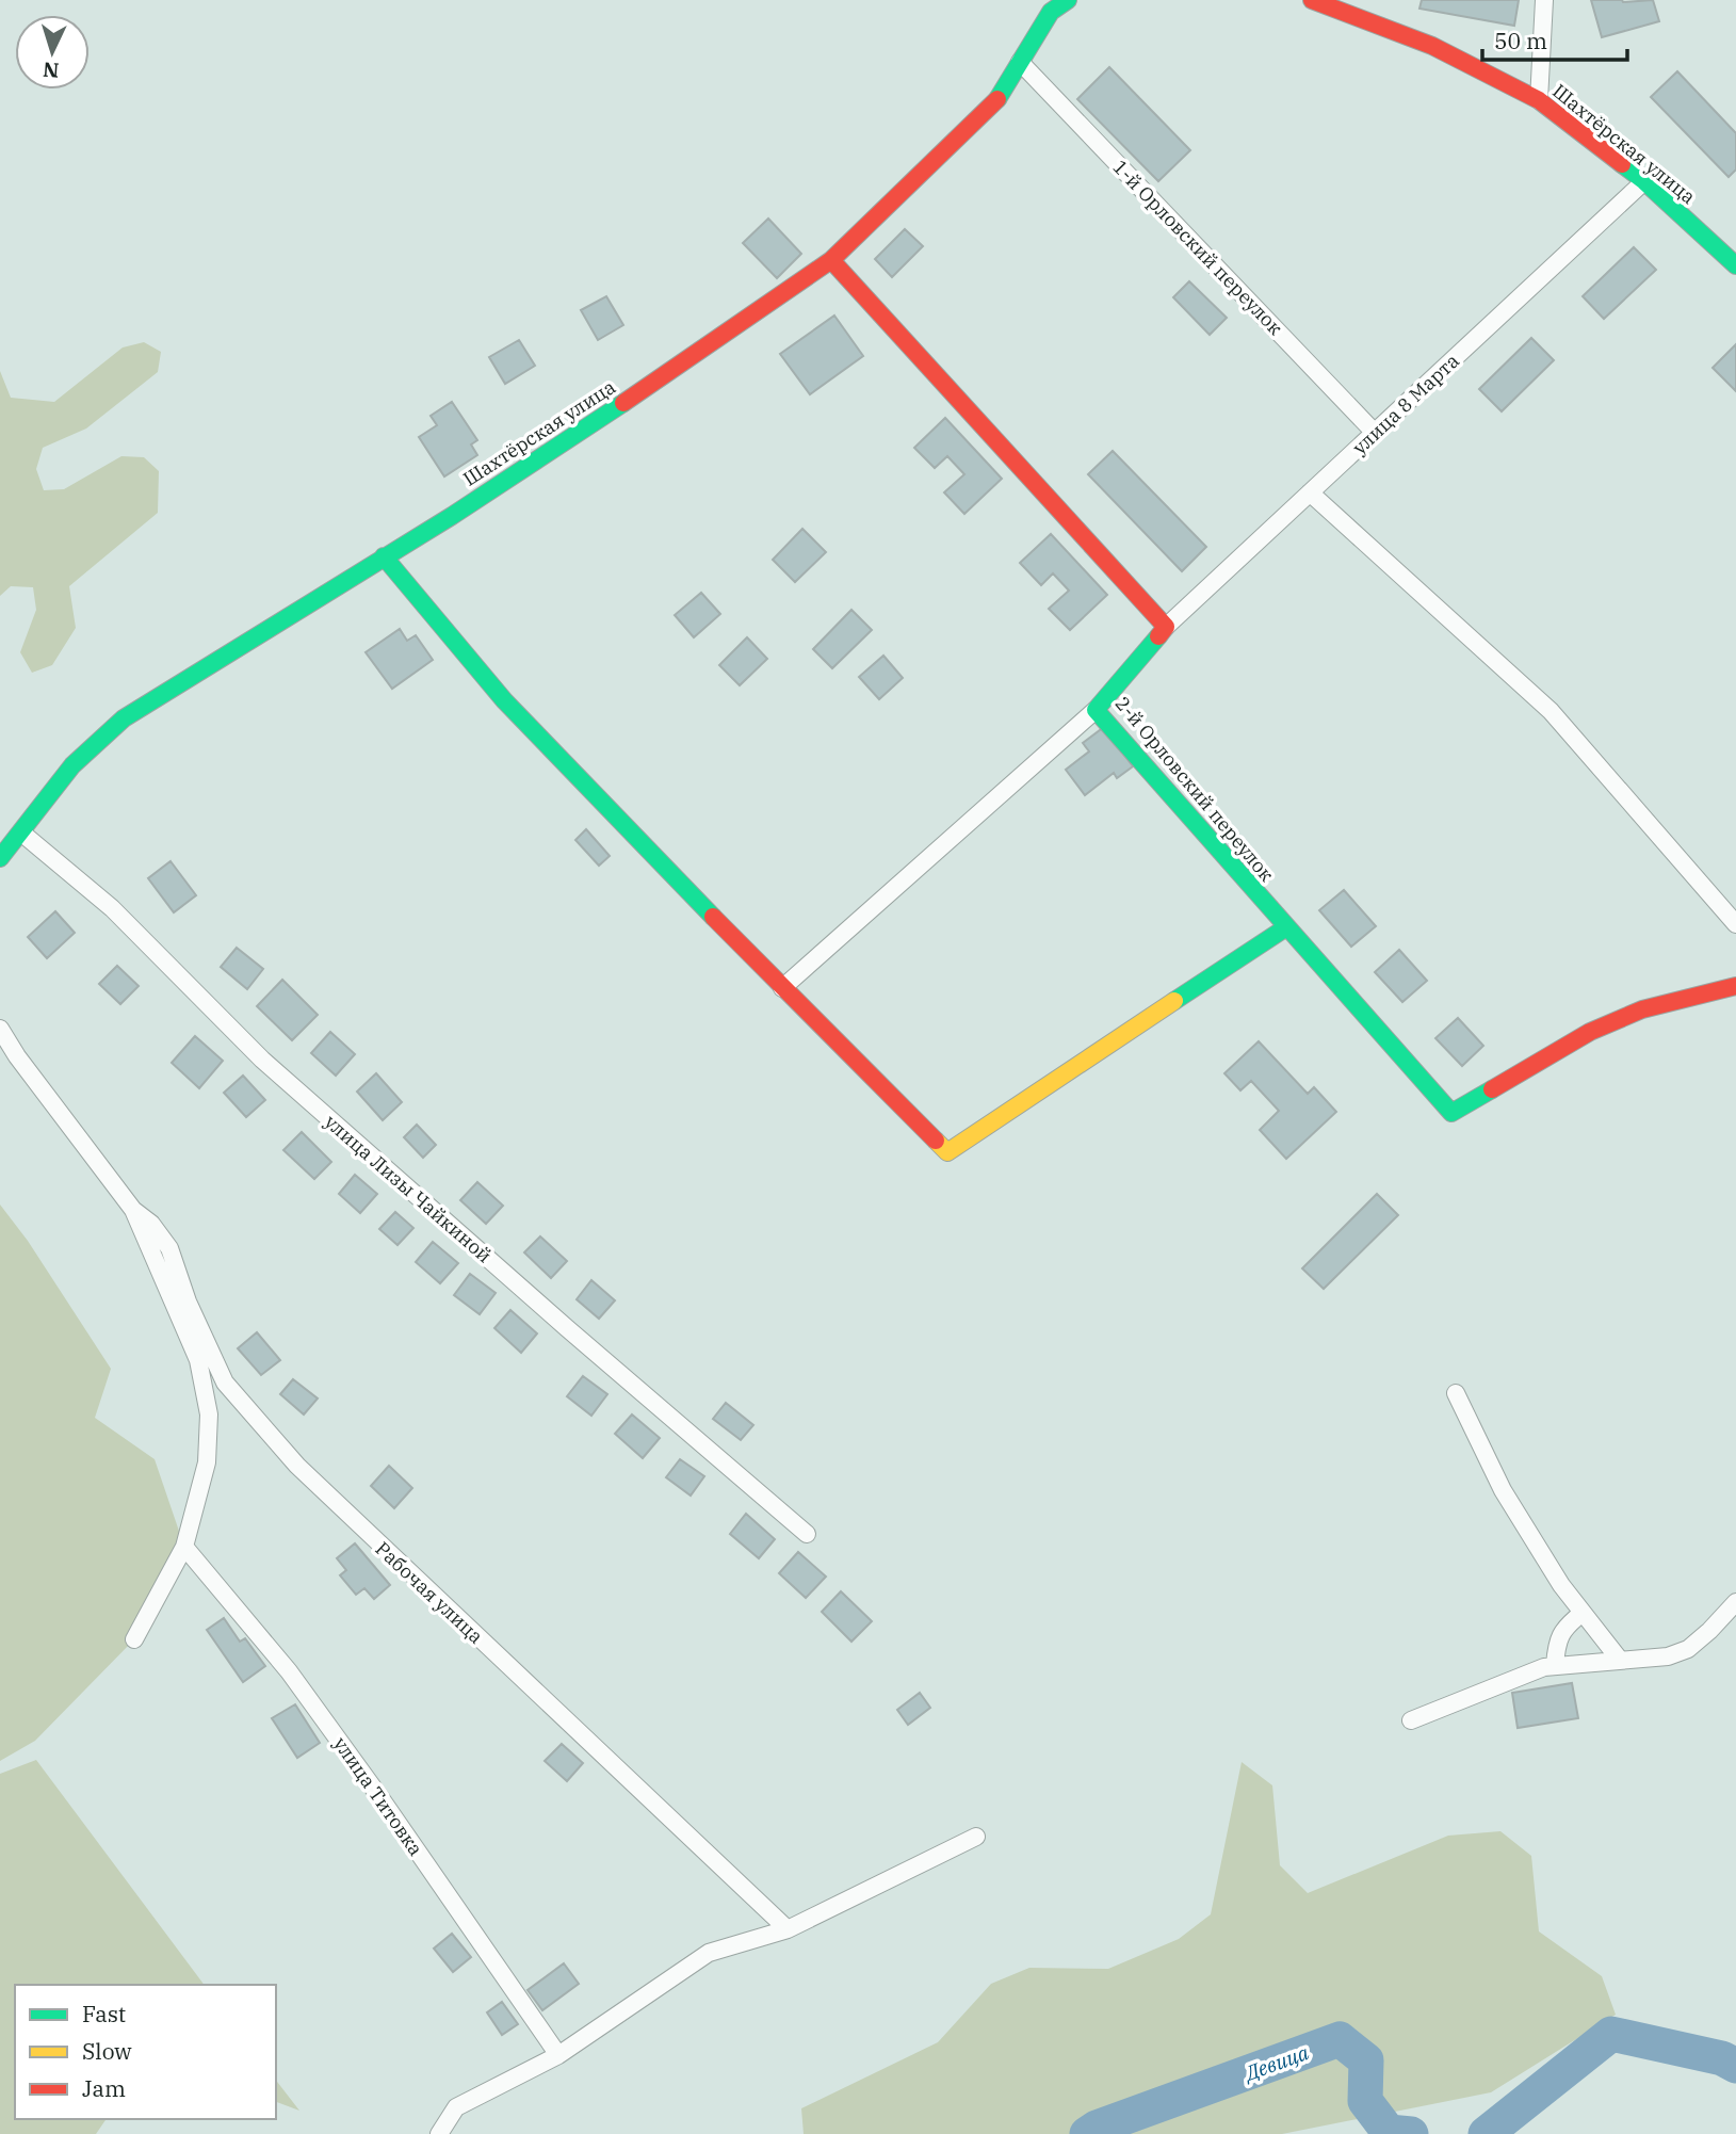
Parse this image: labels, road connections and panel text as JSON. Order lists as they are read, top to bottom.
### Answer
{
  "streets": {
    "street": [
      "Шахтёрская улица",
      "1-й Орловский переулок",
      "улица 8 Марта",
      "2-й Орловский переулок",
      "улица Лизы Чайкиной",
      "Рабочая улица",
      "улица Титовка"
    ]
  },
  "crossings": [
    ["Шахтёрская улица", "1-й Орловский переулок"],
    ["Шахтёрская улица", "улица 8 Марта"],
    ["Шахтёрская улица", "улица Лизы Чайкиной"],
    ["1-й Орловский переулок", "улица 8 Марта"],
    ["улица 8 Марта", "2-й Орловский переулок"]
  ],
  "water": ["Девица"],
  "legend": ["Fast", "Slow", "Jam"],
  "scale_bar": "50 m",
  "north": "bottom"
}
